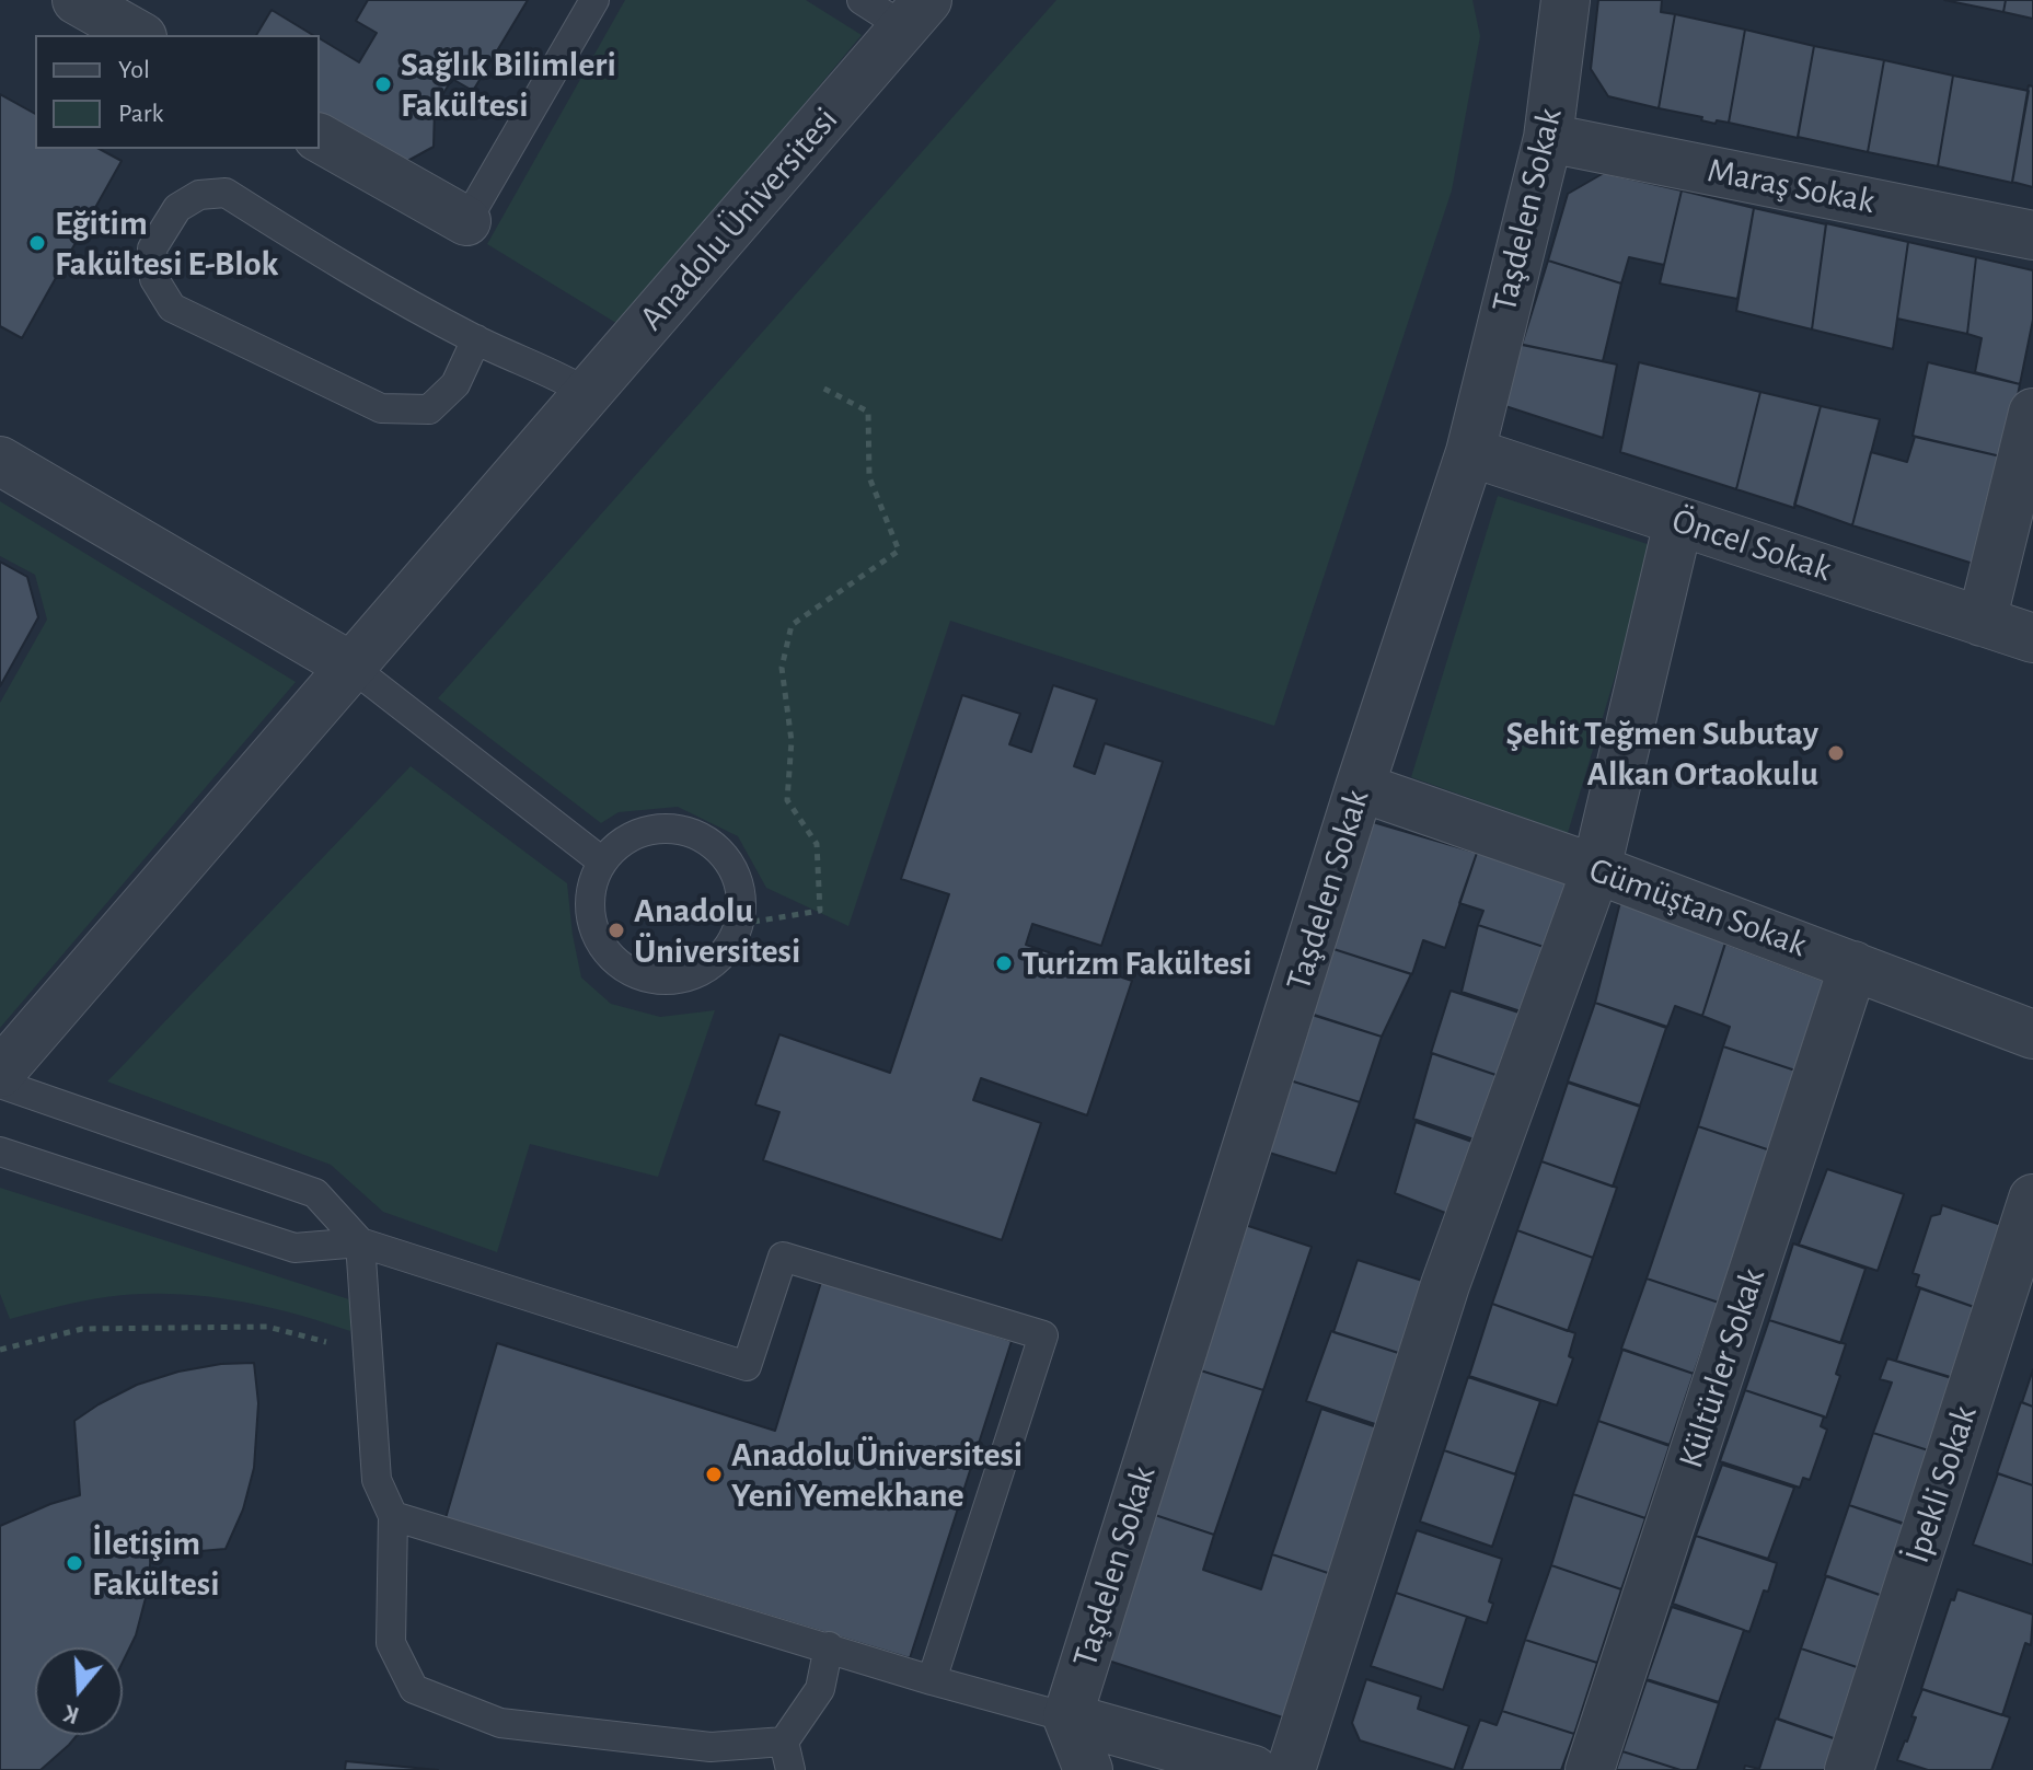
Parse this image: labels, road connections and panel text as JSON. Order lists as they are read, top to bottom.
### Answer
{
  "streets": {
    "street": [
      "Maraş Sokak",
      "Taşdelen Sokak",
      "Anadolu Üniversitesi",
      "Öncel Sokak",
      "Gümüştan Sokak",
      "Kültürler Sokak",
      "İpekli Sokak"
    ]
  },
  "crossings": [
    ["Maraş Sokak", "Taşdelen Sokak"],
    ["Taşdelen Sokak", "Öncel Sokak"],
    ["Taşdelen Sokak", "Gümüştan Sokak"],
    ["Gümüştan Sokak", "Kültürler Sokak"]
  ],
  "places": [
    "Sağlık Bilimleri Fakültesi",
    "Eğitim Fakültesi E-Blok",
    "Şehit Teğmen Subutay Alkan Ortaokulu",
    "Anadolu Üniversitesi",
    "Turizm Fakültesi",
    "Anadolu Üniversitesi Yeni Yemekhane",
    "İletişim Fakültesi"
  ],
  "legend": ["Yol", "Park"],
  "north": "bottom"
}
